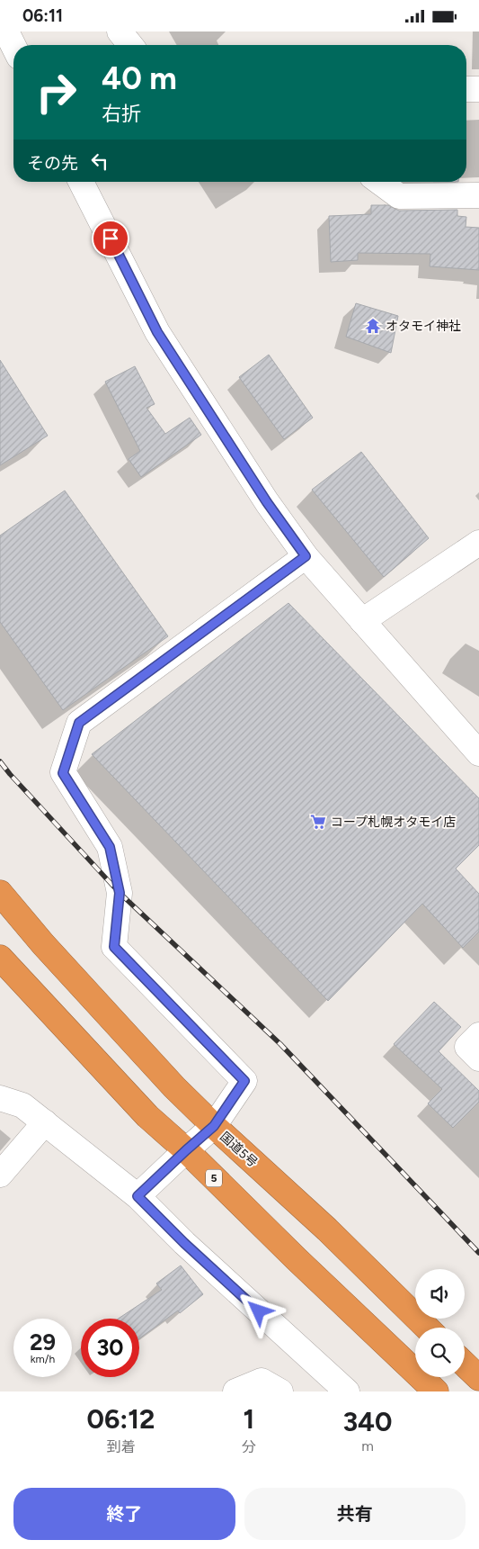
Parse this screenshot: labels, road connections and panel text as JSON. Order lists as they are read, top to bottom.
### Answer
{
  "streets": {
    "highway": ["国道5号", "5"]
  },
  "places": {
    "temple": ["オタモイ神社"],
    "supermarket": ["コープ札幌オタモイ店"]
  },
  "page": {
    "status": "06:11",
    "turn": ["40 m", "右折"],
    "then": "その先",
    "speed": "29 km/h",
    "limit": "30",
    "eta": [
      "06:12",
      "到着",
      "1",
      "分",
      "340",
      "m"
    ],
    "buttons": ["終了", "共有"]
  }
}
